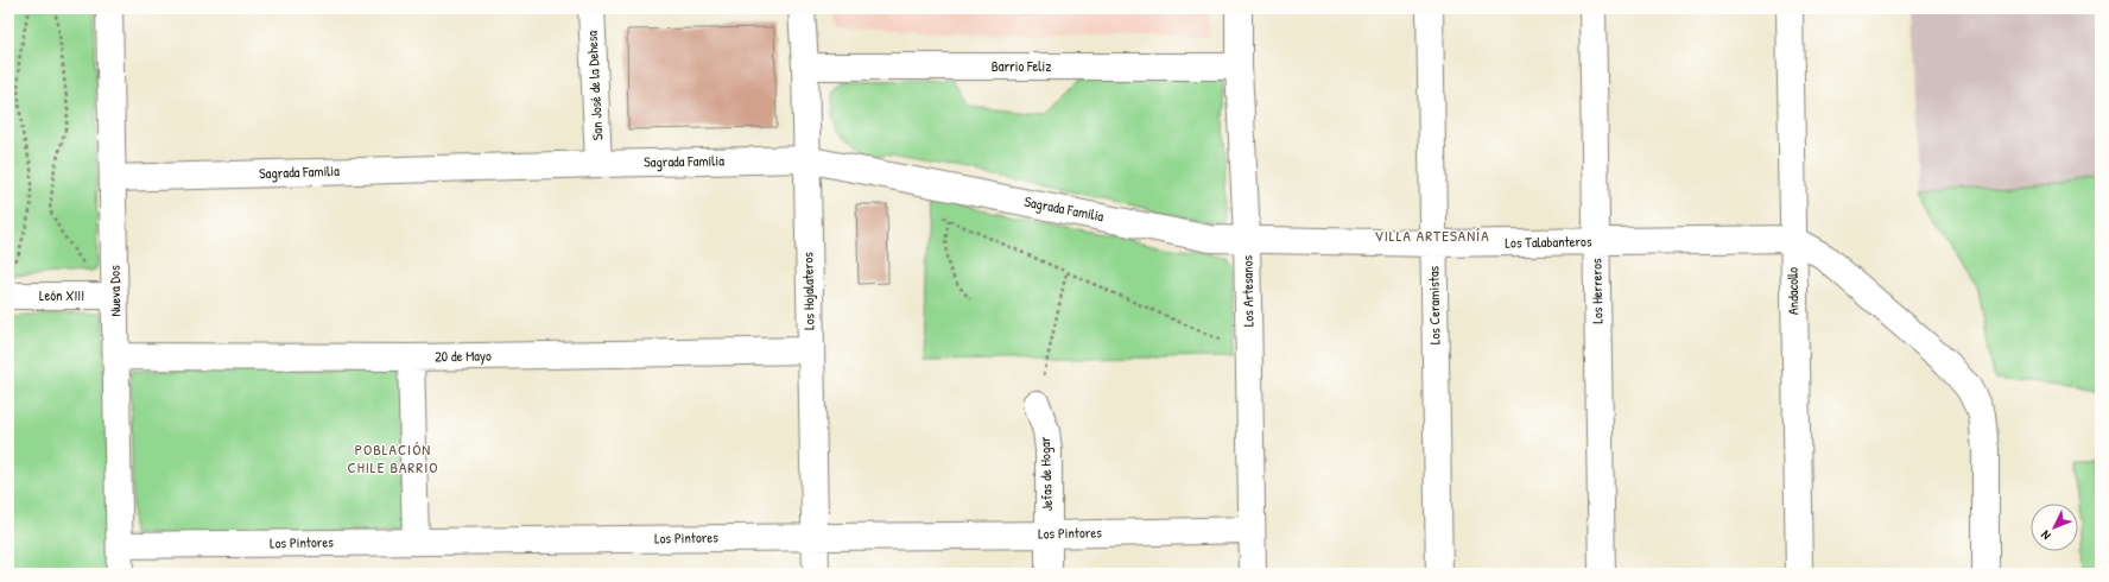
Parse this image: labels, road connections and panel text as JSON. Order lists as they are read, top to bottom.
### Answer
{
  "streets": {
    "street": [
      "Barrio Feliz",
      "San José de la Dehesa",
      "Sagrada Familia",
      "Los Talabanteros",
      "Nueva Dos",
      "Los Hojalateros",
      "Los Artesanos",
      "Los Herreros",
      "Andacollo",
      "León XIII",
      "Los Ceramistas",
      "20 de Mayo",
      "Jefas de Hogar",
      "Los Pintores"
    ]
  },
  "crossings": [
    ["Barrio Feliz", "Los Hojalateros"],
    ["Barrio Feliz", "Los Artesanos"],
    ["San José de la Dehesa", "Sagrada Familia"],
    ["Sagrada Familia", "Los Talabanteros"],
    ["Sagrada Familia", "Nueva Dos"],
    ["Sagrada Familia", "Los Hojalateros"],
    ["Sagrada Familia", "Los Artesanos"],
    ["Los Talabanteros", "Los Artesanos"],
    ["Los Talabanteros", "Los Herreros"],
    ["Los Talabanteros", "Andacollo"],
    ["Los Talabanteros", "Los Ceramistas"],
    ["Nueva Dos", "León XIII"],
    ["Nueva Dos", "20 de Mayo"],
    ["Nueva Dos", "Los Pintores"],
    ["Los Hojalateros", "20 de Mayo"],
    ["Los Hojalateros", "Los Pintores"],
    ["Los Artesanos", "Los Pintores"],
    ["Jefas de Hogar", "Los Pintores"]
  ],
  "districts": ["VILLA ARTESANÍA", "POBLACIÓN CHILE BARRIO"],
  "north": "bottom left"
}
